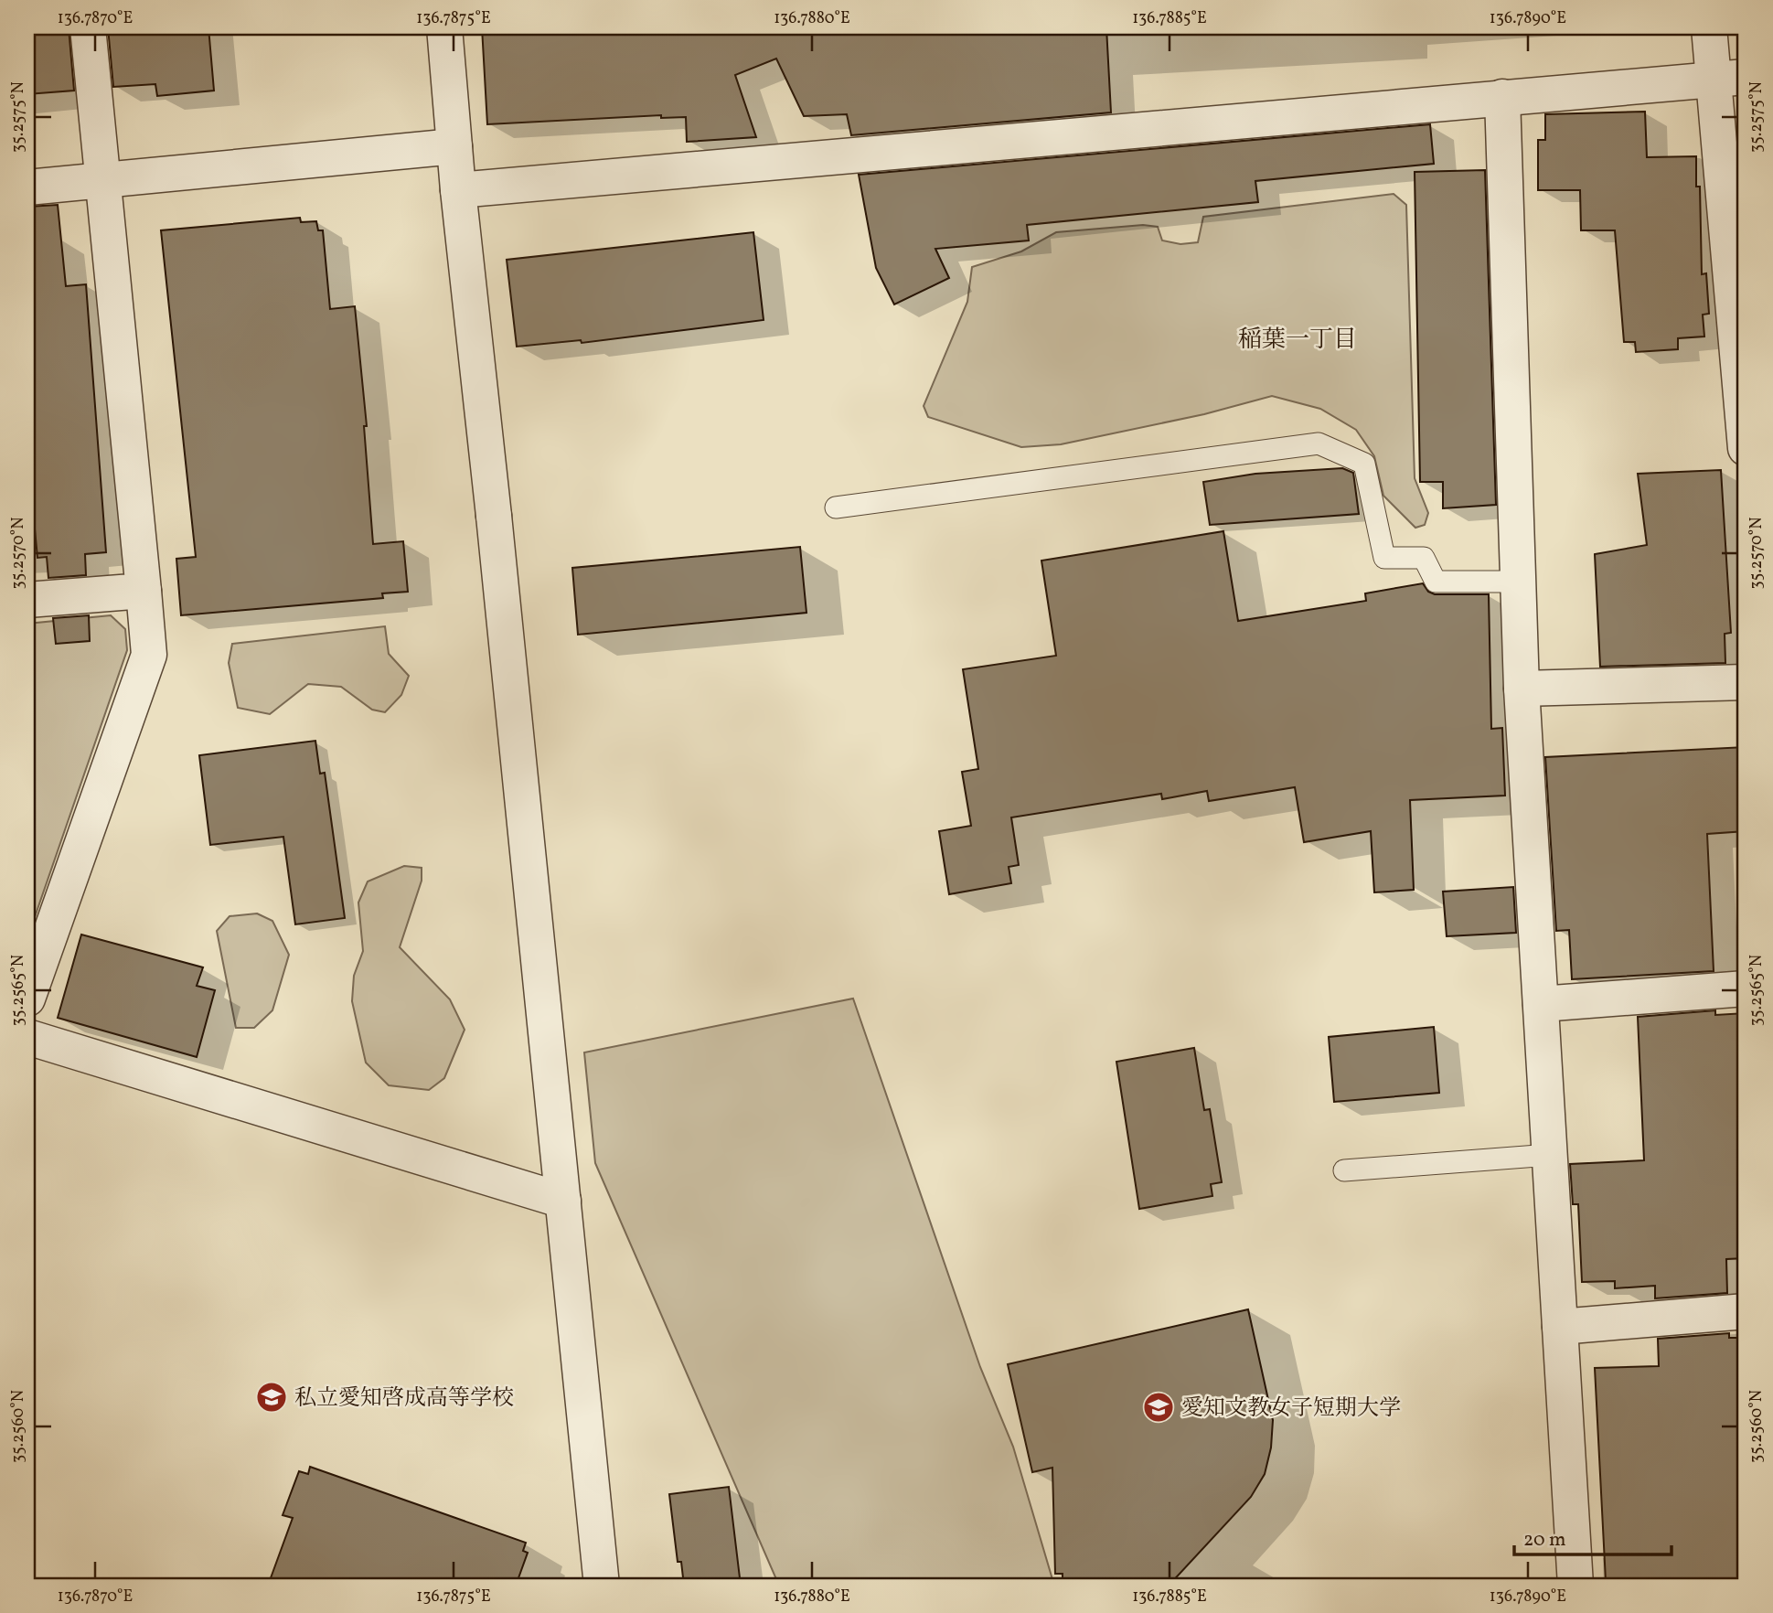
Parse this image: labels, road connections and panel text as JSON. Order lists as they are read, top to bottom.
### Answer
{
  "districts": ["稲葉一丁目"],
  "places": {
    "school or university": ["私立愛知啓成高等学校", "愛知文教女子短期大学"]
  },
  "scale_bar": "20 m",
  "coordinates": [
    "136.7870°E",
    "136.7875°E",
    "136.7880°E",
    "136.7885°E",
    "136.7890°E",
    "35.2575°N",
    "35.2570°N",
    "35.2565°N",
    "35.2560°N"
  ]
}
